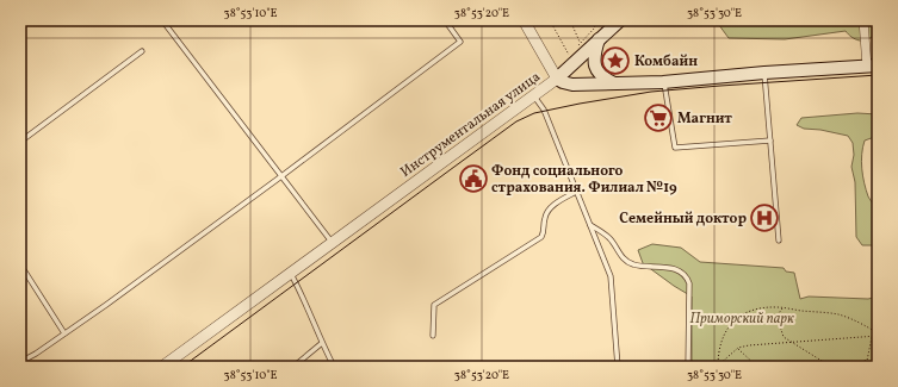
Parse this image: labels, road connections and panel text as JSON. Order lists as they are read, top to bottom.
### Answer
{
  "streets": {
    "main road": ["Инструментальная улица"]
  },
  "parks": ["Приморский парк"],
  "places": {
    "place": ["Комбайн"],
    "supermarket": ["Магнит"],
    "public building": ["Фонд социального страхования. Филиал №19"],
    "hospital": ["Семейный доктор"]
  },
  "coordinates": ["38°53'10\"E", "38°53'20\"E", "38°53'30\"E"]
}
